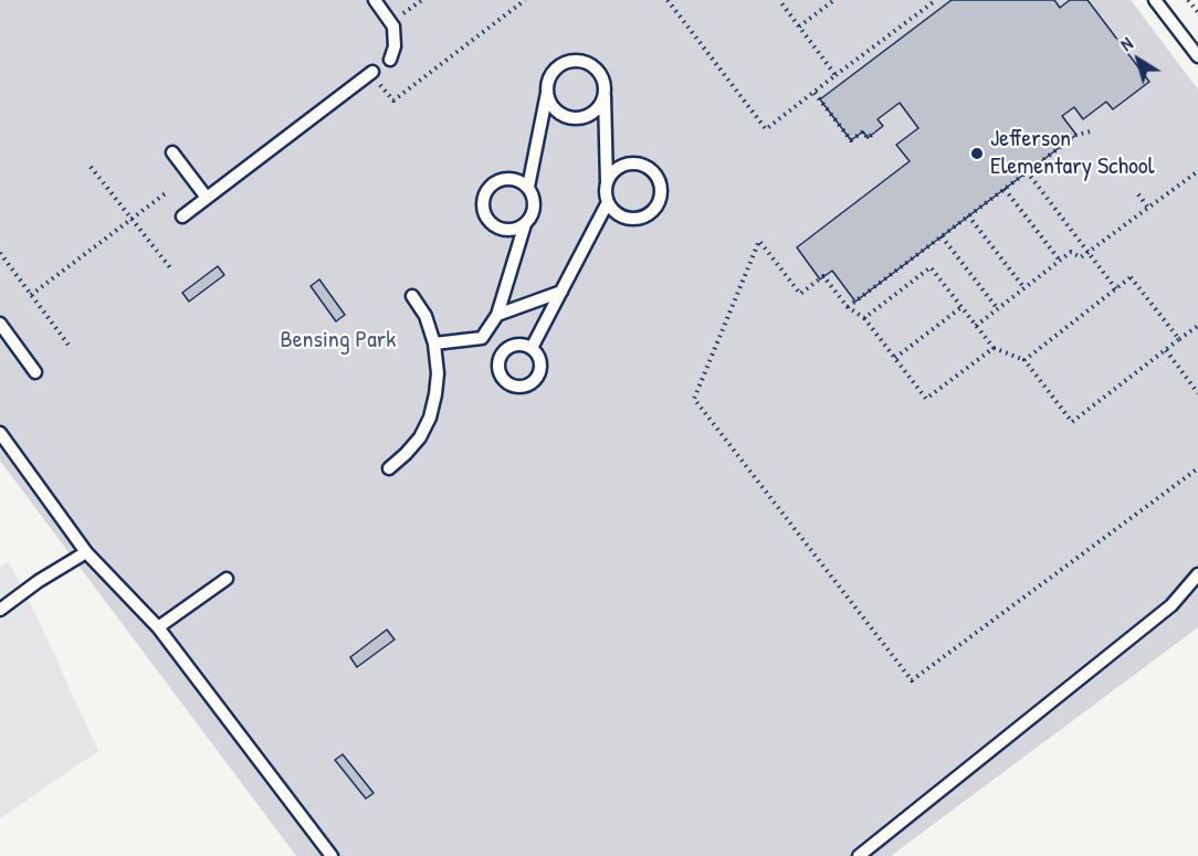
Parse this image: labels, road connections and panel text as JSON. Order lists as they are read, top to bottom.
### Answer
{
  "parks": ["Bensing Park"],
  "places": ["Jefferson Elementary School"],
  "north": "top left"
}
